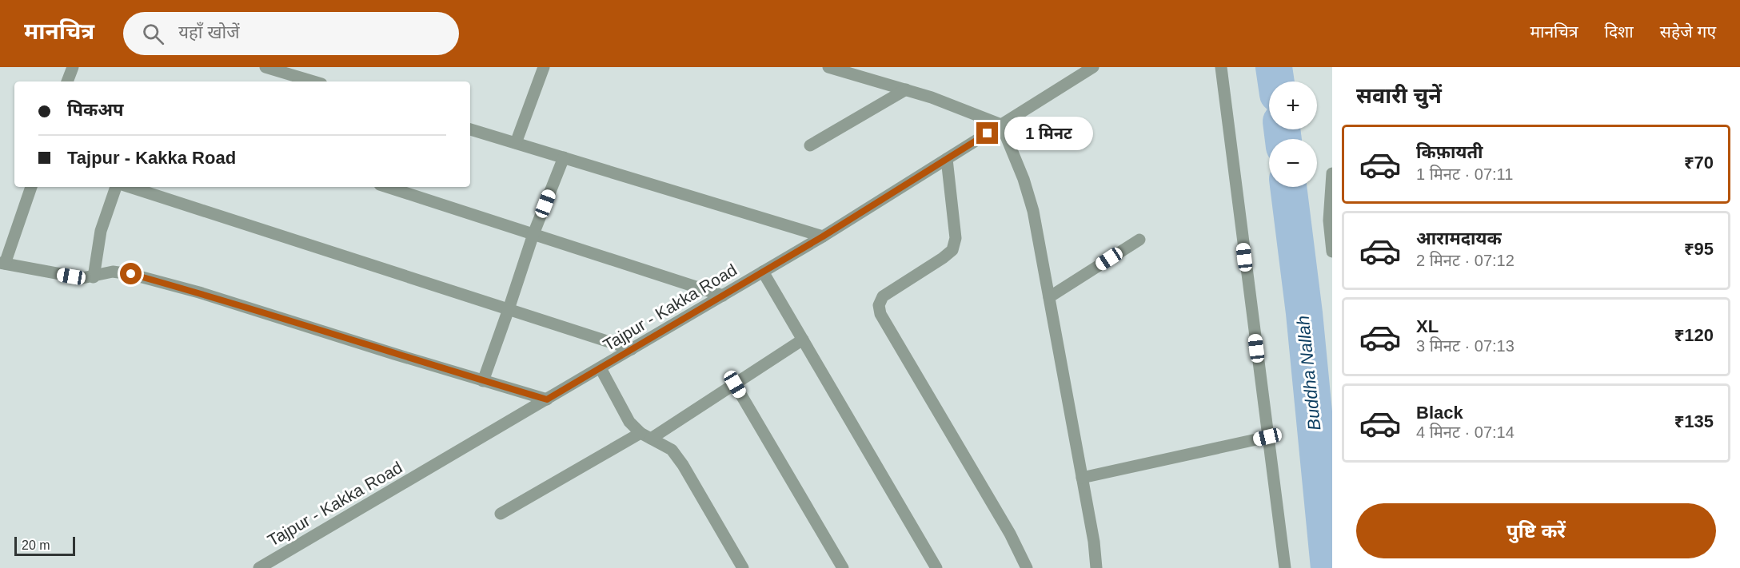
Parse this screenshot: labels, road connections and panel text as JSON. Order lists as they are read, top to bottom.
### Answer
{
  "streets": {
    "street": ["Tajpur - Kakka Road"]
  },
  "water": ["Buddha Nallah"],
  "scale_bar": "20 m",
  "page": {
    "header": "मानचित्र",
    "search": "यहाँ खोजें",
    "nav": ["मानचित्र", "दिशा", "सहेजे गए"],
    "heading": "सवारी चुनें",
    "map_buttons": ["+", "−"],
    "banner": ["पिकअप", "Tajpur - Kakka Road"],
    "bubble": "1 मिनट",
    "list": [
      {
        "name": "किफ़ायती",
        "note": "1 मिनट · 07:11",
        "value": "₹70"
      },
      {
        "name": "आरामदायक",
        "note": "2 मिनट · 07:12",
        "value": "₹95"
      },
      {
        "name": "XL",
        "note": "3 मिनट · 07:13",
        "value": "₹120"
      },
      {
        "name": "Black",
        "note": "4 मिनट · 07:14",
        "value": "₹135"
      }
    ],
    "buttons": "पुष्टि करें",
    "scale": "20 m"
  }
}
